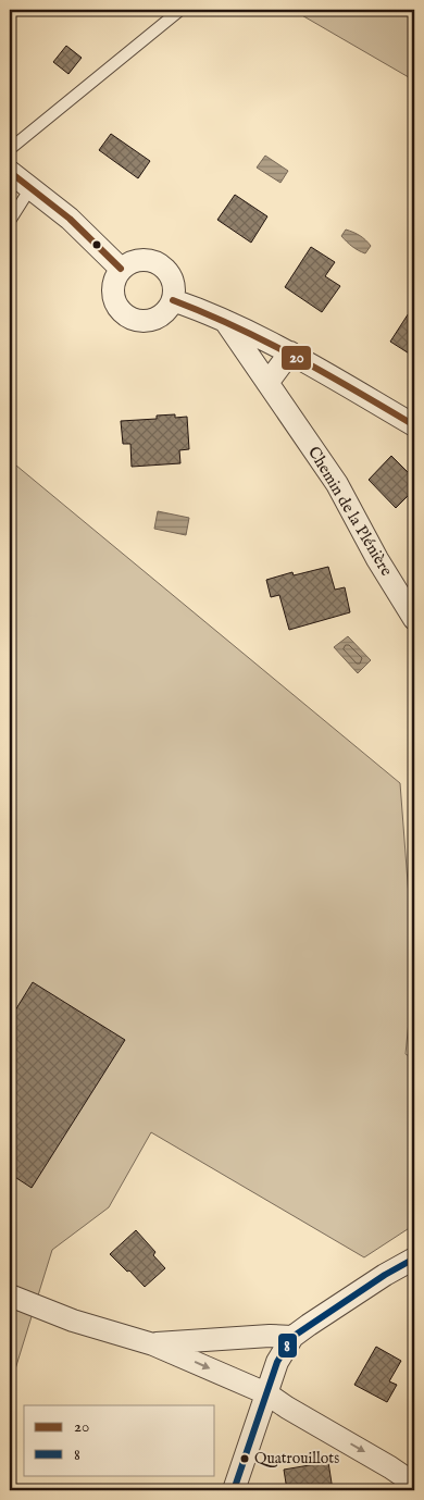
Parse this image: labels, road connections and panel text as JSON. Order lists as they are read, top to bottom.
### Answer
{
  "streets": {
    "street": ["Chemin de la Plénière"]
  },
  "places": ["Quatrouillots"],
  "lines": ["transit line 20", "transit line 8"],
  "legend": ["20", "8"]
}
